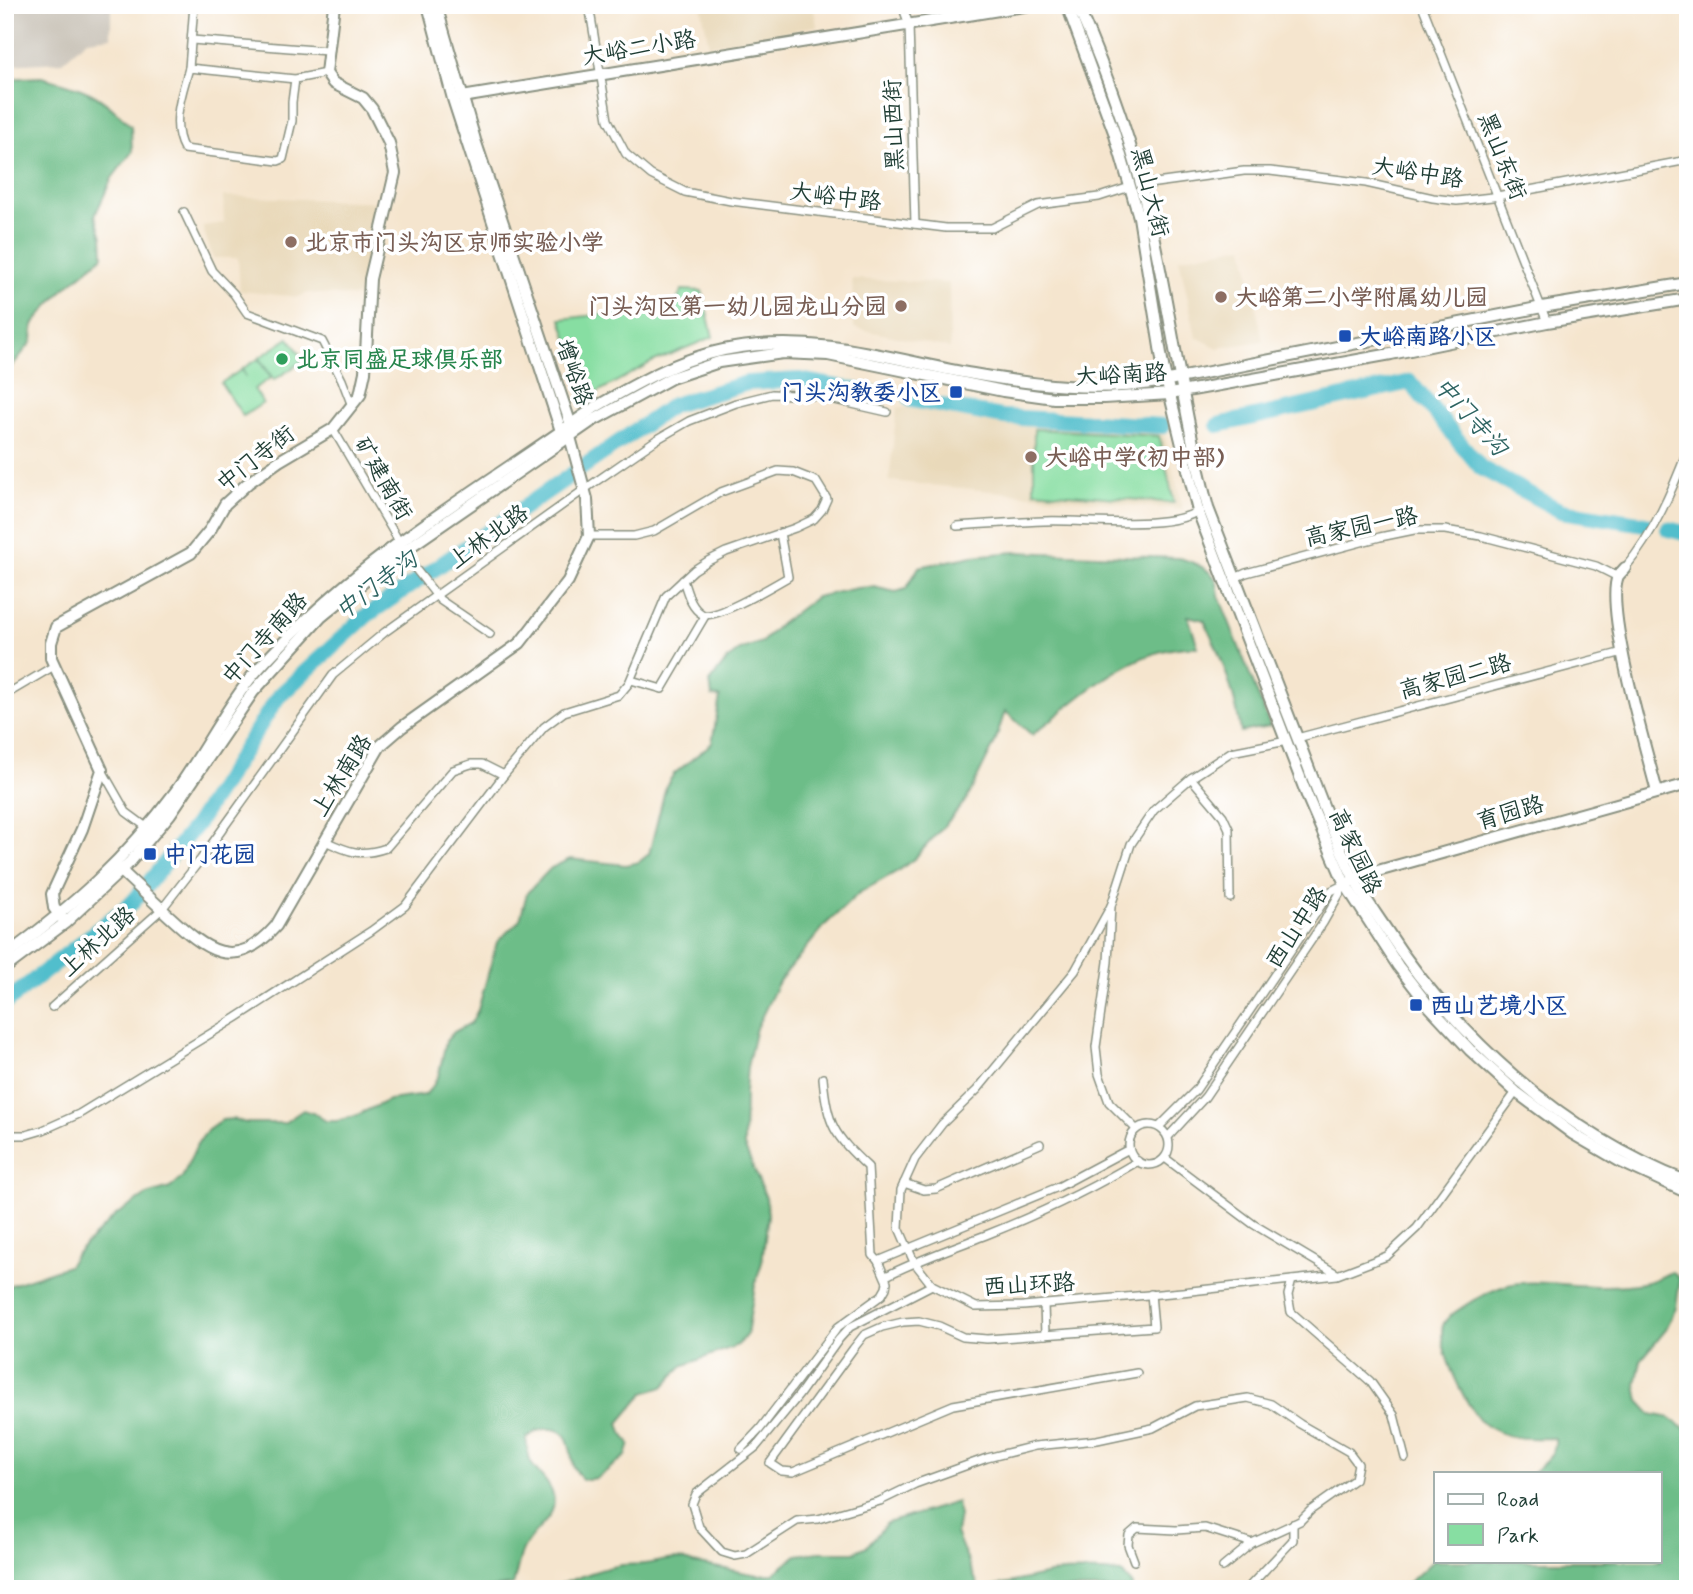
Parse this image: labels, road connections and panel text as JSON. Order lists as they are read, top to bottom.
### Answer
{
  "streets": {
    "main road": [
      "大峪二小路",
      "黑山大街",
      "增峪路",
      "大峪南路",
      "中门寺街",
      "中门寺南路",
      "上林南路",
      "育园路",
      "高家园路"
    ],
    "street": [
      "黑山西街",
      "黑山东街",
      "大峪中路",
      "矿建南街",
      "高家园一路",
      "上林北路",
      "高家园二路",
      "西山中路",
      "西山环路"
    ]
  },
  "crossings": [
    ["大峪二小路", "黑山西街"],
    ["大峪二小路", "大峪中路"],
    ["大峪二小路", "增峪路"],
    ["黑山西街", "大峪中路"],
    ["黑山东街", "大峪中路"],
    ["黑山东街", "大峪南路"],
    ["大峪中路", "黑山大街"],
    ["黑山大街", "大峪南路"],
    ["黑山大街", "高家园路"],
    ["增峪路", "大峪南路"],
    ["增峪路", "中门寺南路"],
    ["增峪路", "上林南路"],
    ["大峪南路", "中门寺南路"],
    ["大峪南路", "上林南路"],
    ["大峪南路", "高家园路"],
    ["中门寺街", "矿建南街"],
    ["矿建南街", "上林北路"],
    ["矿建南街", "中门寺南路"],
    ["高家园一路", "高家园路"],
    ["上林北路", "上林南路"],
    ["中门寺南路", "上林南路"],
    ["高家园二路", "高家园路"],
    ["高家园二路", "西山环路"],
    ["育园路", "高家园路"],
    ["育园路", "西山中路"],
    ["高家园路", "西山中路"],
    ["高家园路", "西山环路"]
  ],
  "water": ["中门寺沟"],
  "places": {
    "other": [
      "北京市门头沟区京师实验小学",
      "大峪第二小学附属幼儿园",
      "门头沟区第一幼儿园龙山分园",
      "北京同盛足球俱乐部",
      "大峪中学(初中部)"
    ],
    "transit": [
      "大峪南路小区",
      "门头沟教委小区",
      "中门花园",
      "西山艺境小区"
    ]
  },
  "legend": ["Road", "Park"]
}
